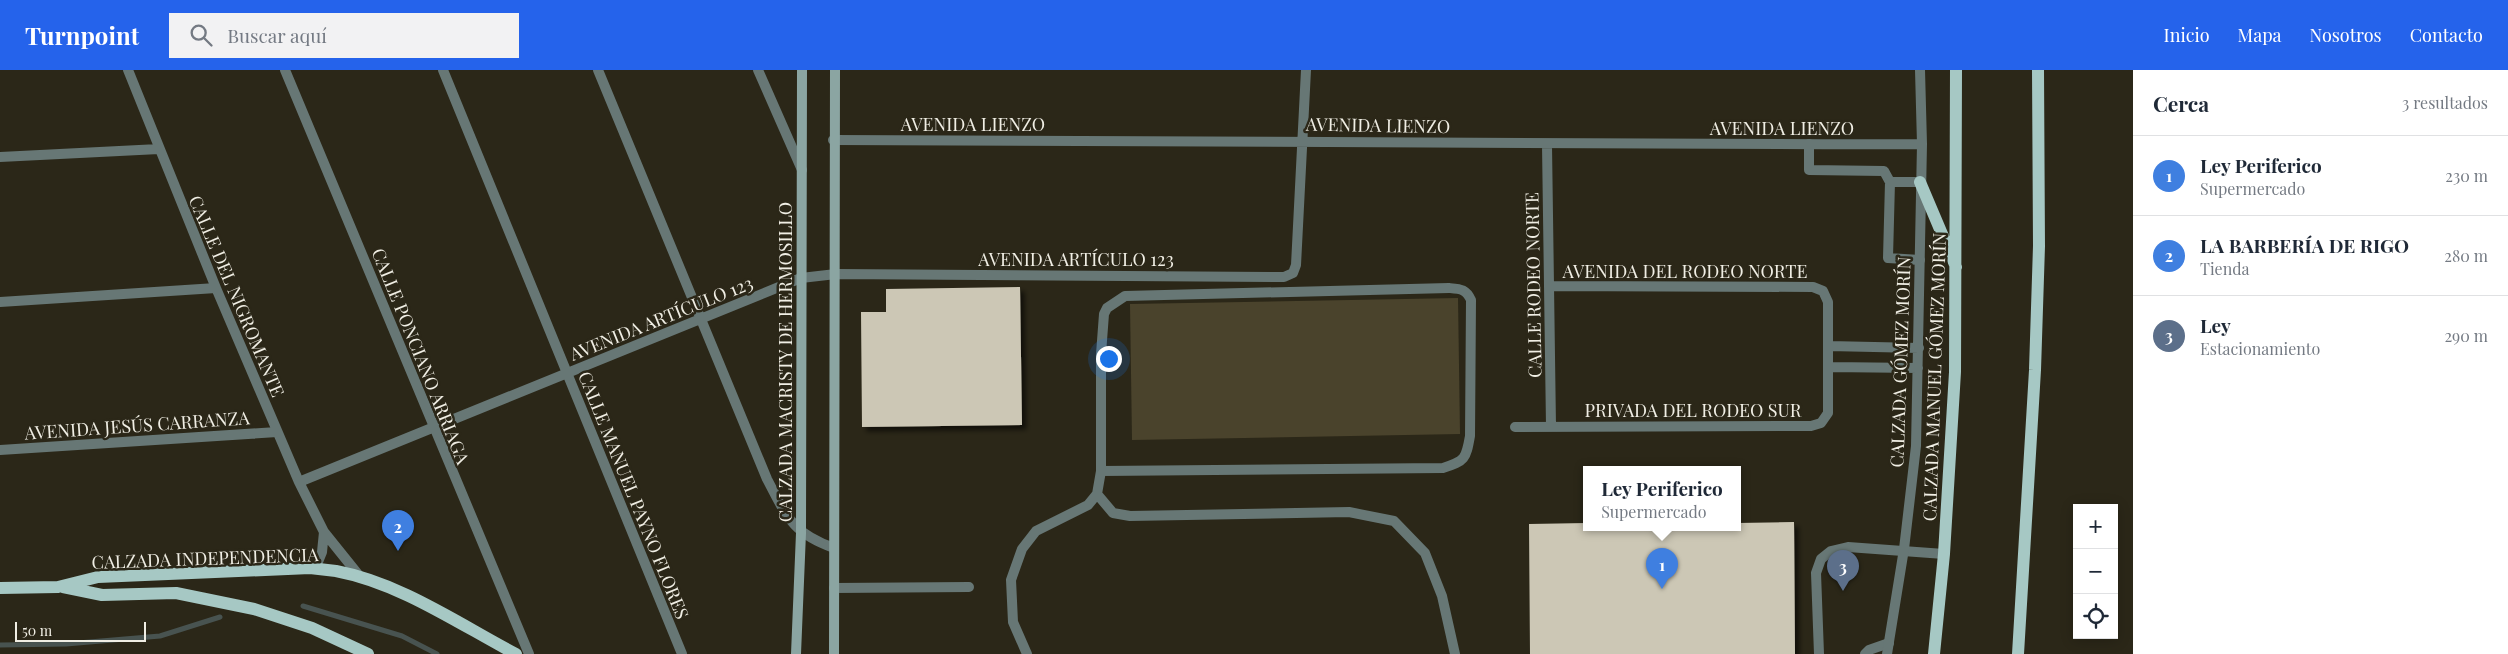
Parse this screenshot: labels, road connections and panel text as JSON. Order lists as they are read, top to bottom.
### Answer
{
  "streets": {
    "main road": ["CALZADA MACRISTY DE HERMOSILLO", "CALZADA MANUEL GÓMEZ MORÍN", "CALZADA INDEPENDENCIA"],
    "street": [
      "AVENIDA LIENZO",
      "AVENIDA ARTÍCULO 123",
      "AVENIDA DEL RODEO NORTE",
      "CALLE RODEO NORTE",
      "CALLE DEL NIGROMANTE",
      "CALLE PONCIANO ARRIAGA",
      "CALZADA GÓMEZ MORÍN",
      "PRIVADA DEL RODEO SUR",
      "AVENIDA JESÚS CARRANZA",
      "CALLE MANUEL PAYNO FLORES"
    ]
  },
  "crossings": [
    ["AVENIDA LIENZO", "CALLE RODEO NORTE"],
    ["AVENIDA LIENZO", "CALZADA GÓMEZ MORÍN"],
    ["AVENIDA ARTÍCULO 123", "CALLE DEL NIGROMANTE"],
    ["AVENIDA ARTÍCULO 123", "CALLE PONCIANO ARRIAGA"],
    ["AVENIDA ARTÍCULO 123", "CALZADA MACRISTY DE HERMOSILLO"],
    ["AVENIDA ARTÍCULO 123", "CALLE MANUEL PAYNO FLORES"],
    ["AVENIDA DEL RODEO NORTE", "CALLE RODEO NORTE"],
    ["AVENIDA DEL RODEO NORTE", "PRIVADA DEL RODEO SUR"],
    ["CALLE RODEO NORTE", "PRIVADA DEL RODEO SUR"],
    ["CALLE DEL NIGROMANTE", "AVENIDA JESÚS CARRANZA"],
    ["CALLE DEL NIGROMANTE", "CALZADA INDEPENDENCIA"]
  ],
  "scale_bar": "50 m",
  "page": {
    "header": "Turnpoint",
    "search": "Buscar aquí",
    "nav": [
      "Inicio",
      "Mapa",
      "Nosotros",
      "Contacto"
    ],
    "heading": ["Cerca", "3 resultados"],
    "list": [
      {
        "mark": "1",
        "name": "Ley Periferico",
        "note": "Supermercado",
        "value": "230 m"
      },
      {
        "mark": "2",
        "name": "LA BARBERÍA DE RIGO",
        "note": "Tienda",
        "value": "280 m"
      },
      {
        "mark": "3",
        "name": "Ley",
        "note": "Estacionamiento",
        "value": "290 m"
      }
    ],
    "popup": ["Ley Periferico", "Supermercado"],
    "map_buttons": ["+", "−"],
    "pins": ["2", "1", "3"],
    "scale": "50 m"
  }
}
